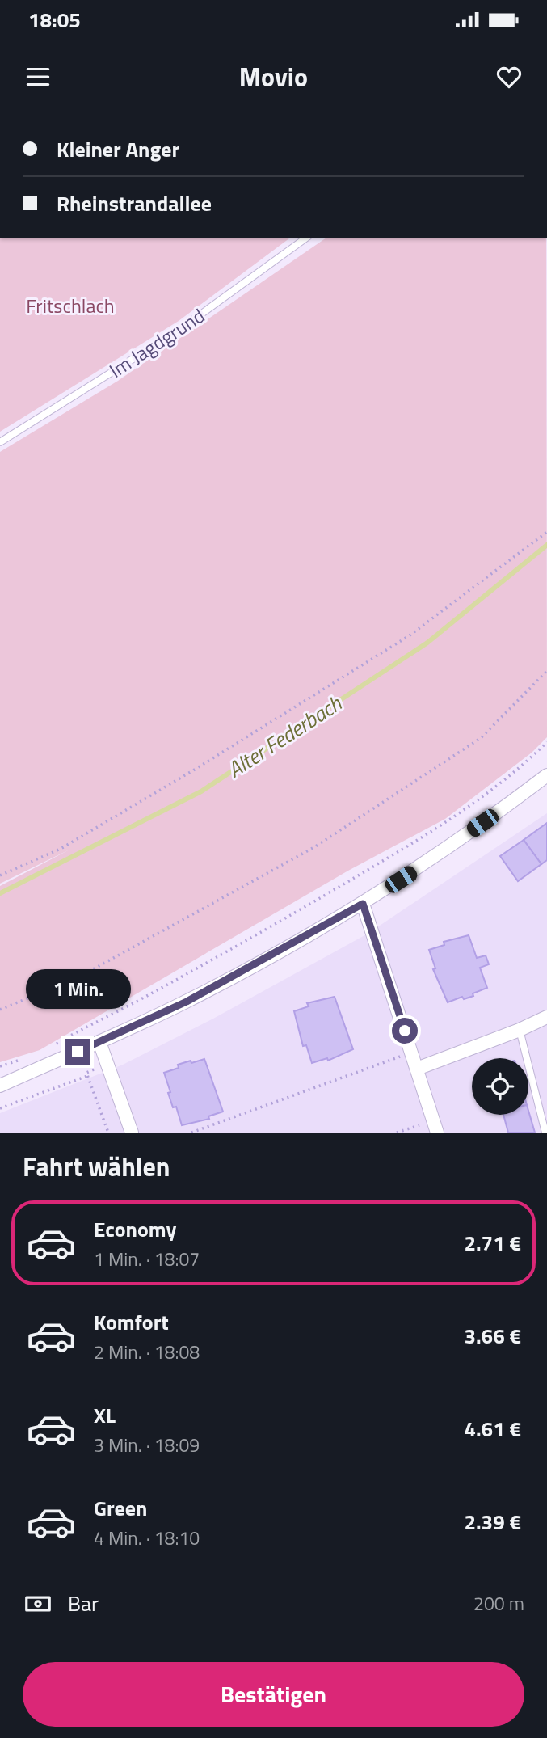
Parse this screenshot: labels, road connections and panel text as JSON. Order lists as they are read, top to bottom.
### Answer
{
  "streets": {
    "lane": ["Im Jagdgrund"]
  },
  "water": ["Alter Federbach"],
  "parks": ["Fritschlach"],
  "page": {
    "status": "18:05",
    "header": "Movio",
    "banner": ["Kleiner Anger", "Rheinstrandallee"],
    "bubble": "1 Min.",
    "heading": "Fahrt wählen",
    "list": [
      {
        "name": "Economy",
        "note": "1 Min. · 18:07",
        "value": "2.71 €"
      },
      {
        "name": "Komfort",
        "note": "2 Min. · 18:08",
        "value": "3.66 €"
      },
      {
        "name": "XL",
        "note": "3 Min. · 18:09",
        "value": "4.61 €"
      },
      {
        "name": "Green",
        "note": "4 Min. · 18:10",
        "value": "2.39 €"
      }
    ],
    "pay": ["Bar", "200 m"],
    "buttons": "Bestätigen"
  }
}
